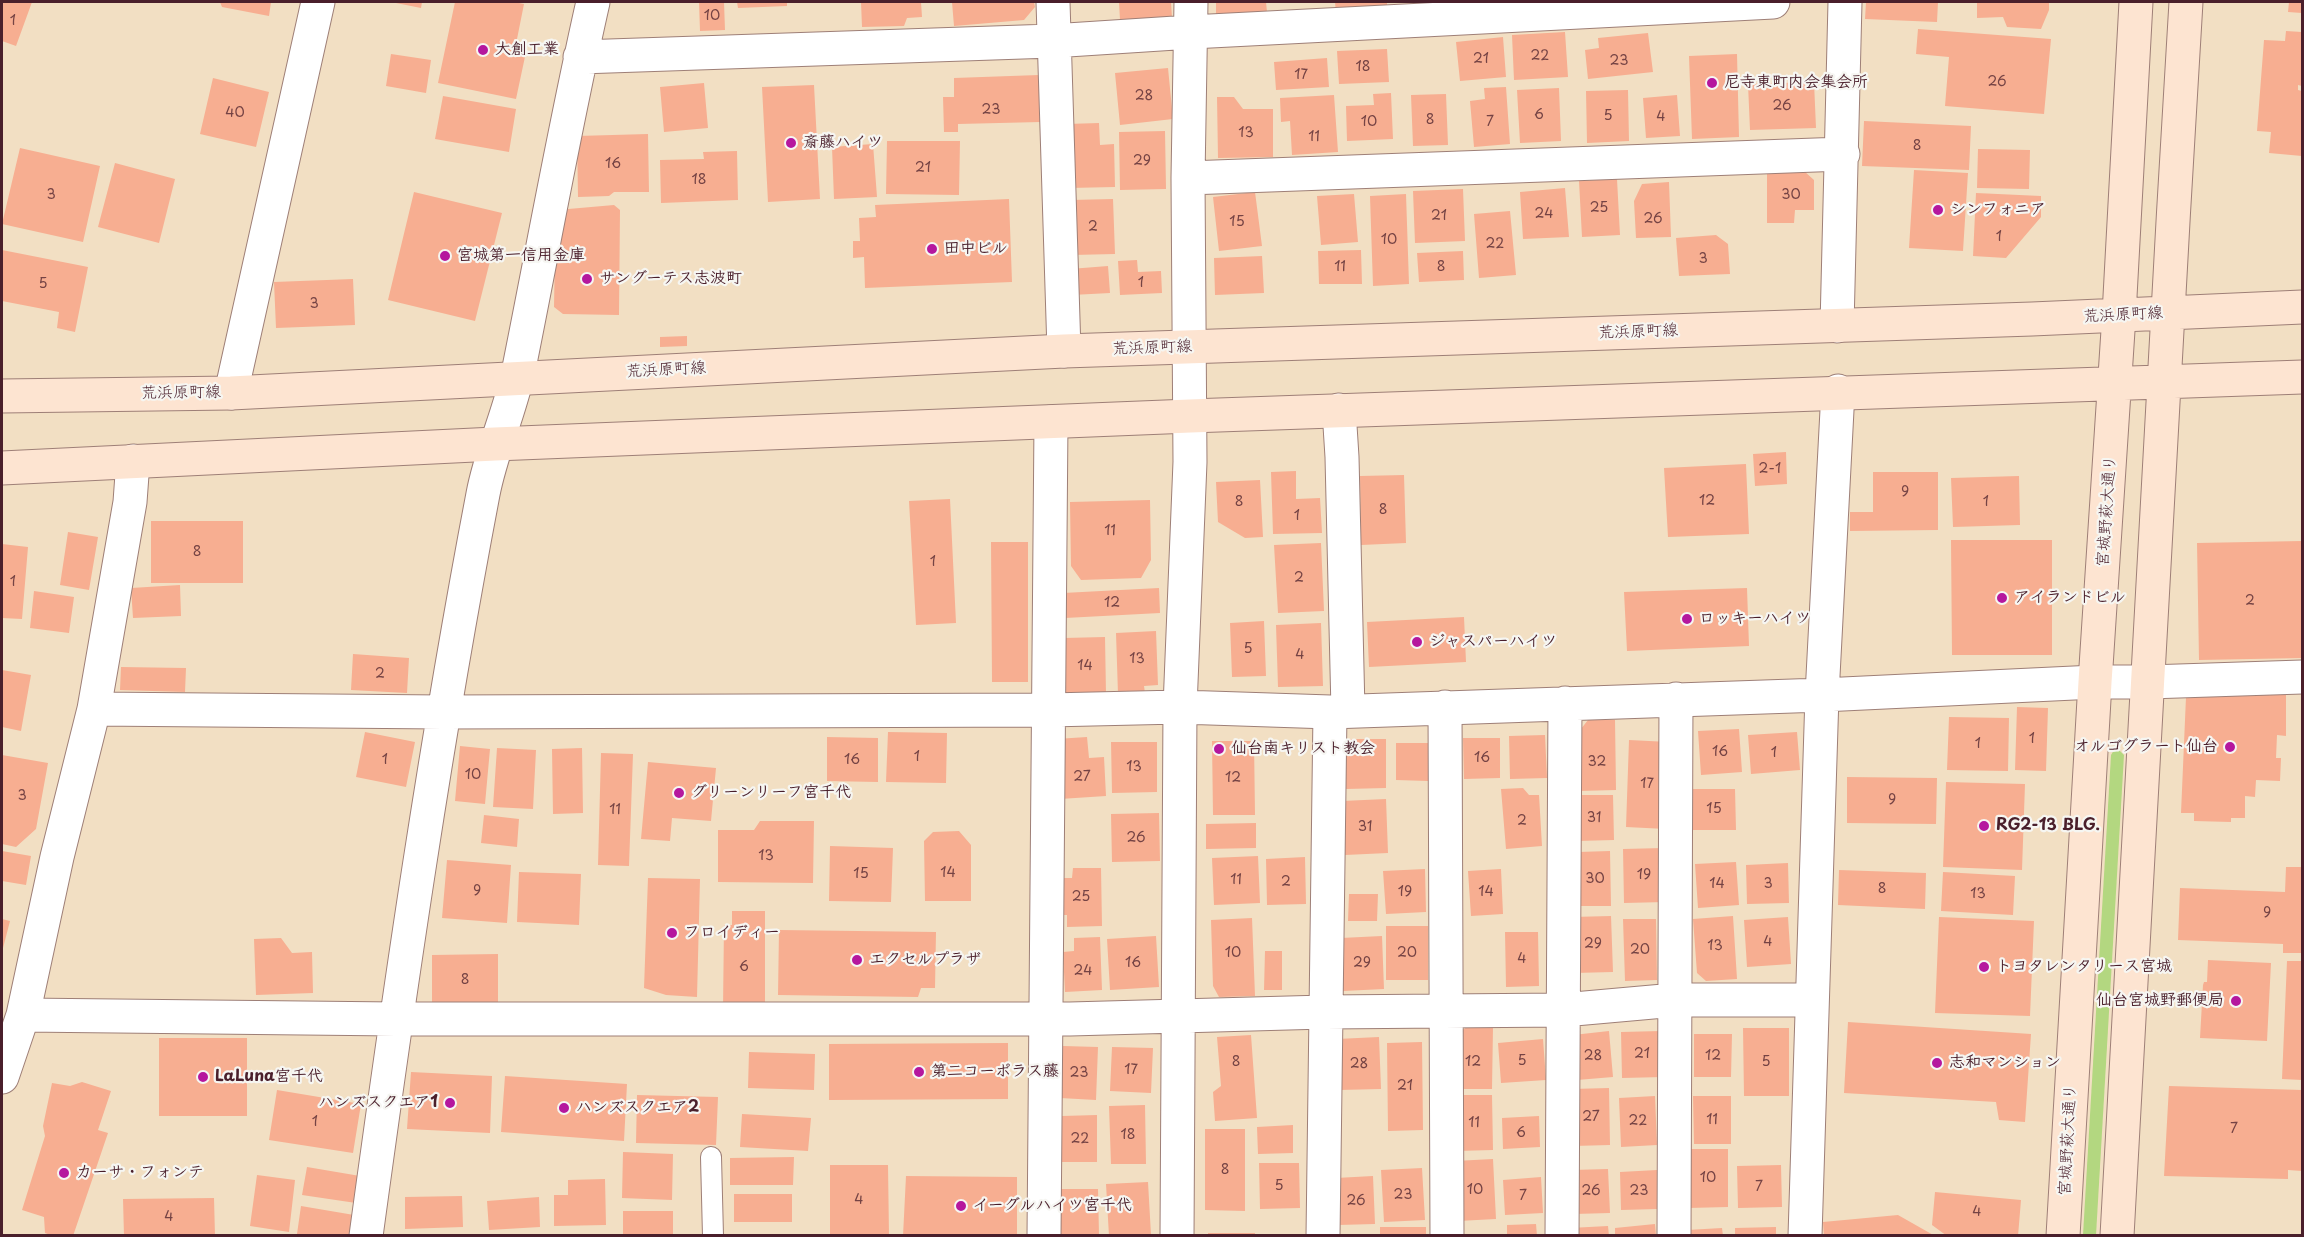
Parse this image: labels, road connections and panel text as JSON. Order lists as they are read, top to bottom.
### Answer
{
  "streets": {
    "main road": ["荒浜原町線", "宮城野萩大通り"]
  },
  "crossings": [
    ["荒浜原町線", "宮城野萩大通り"]
  ],
  "places": [
    "大創工業",
    "尼寺東町内会集会所",
    "斎藤ハイツ",
    "シンフォニア",
    "田中ビル",
    "宮城第一信用金庫",
    "サングーテス志波町",
    "アイランドビル",
    "ロッキーハイツ",
    "ジャスパーハイツ",
    "オルゴグラート仙台",
    "仙台南キリスト教会",
    "グリーンリーフ宮千代",
    "RG2-13 BLG.",
    "フロイディー",
    "エクセルプラザ",
    "トヨタレンタリース宮城",
    "仙台宮城野郵便局",
    "志和マンション",
    "第二コーポラス藤",
    "LaLuna宮千代",
    "ハンズスクエア1",
    "ハンズスクエア2",
    "カーサ・フォンテ",
    "イーグルハイツ宮千代"
  ],
  "house_numbers": [
    "10",
    "1",
    "22",
    "21",
    "23",
    "18",
    "17",
    "26",
    "28",
    "26",
    "23",
    "40",
    "6",
    "5",
    "4",
    "8",
    "10",
    "7",
    "13",
    "11",
    "8",
    "29",
    "16",
    "21",
    "18",
    "3",
    "30",
    "25",
    "24",
    "21",
    "26",
    "15",
    "2",
    "1",
    "10",
    "22",
    "3",
    "11",
    "8",
    "1",
    "5",
    "3",
    "2-1",
    "9",
    "12",
    "8",
    "1",
    "8",
    "1",
    "11",
    "8",
    "1",
    "2",
    "1",
    "2",
    "12",
    "5",
    "4",
    "13",
    "14",
    "2",
    "1",
    "1",
    "16",
    "1",
    "1",
    "16",
    "1",
    "16",
    "32",
    "13",
    "10",
    "27",
    "12",
    "17",
    "3",
    "9",
    "15",
    "11",
    "31",
    "2",
    "31",
    "26",
    "13",
    "14",
    "15",
    "19",
    "30",
    "11",
    "2",
    "14",
    "3",
    "8",
    "9",
    "19",
    "14",
    "13",
    "25",
    "9",
    "4",
    "29",
    "13",
    "20",
    "10",
    "20",
    "4",
    "16",
    "29",
    "6",
    "24",
    "8",
    "21",
    "28",
    "12",
    "5",
    "8",
    "12",
    "5",
    "28",
    "17",
    "23",
    "21",
    "27",
    "11",
    "22",
    "1",
    "11",
    "7",
    "6",
    "18",
    "22",
    "8",
    "10",
    "5",
    "7",
    "10",
    "26",
    "23",
    "23",
    "7",
    "4",
    "26",
    "4",
    "4"
  ]
}
